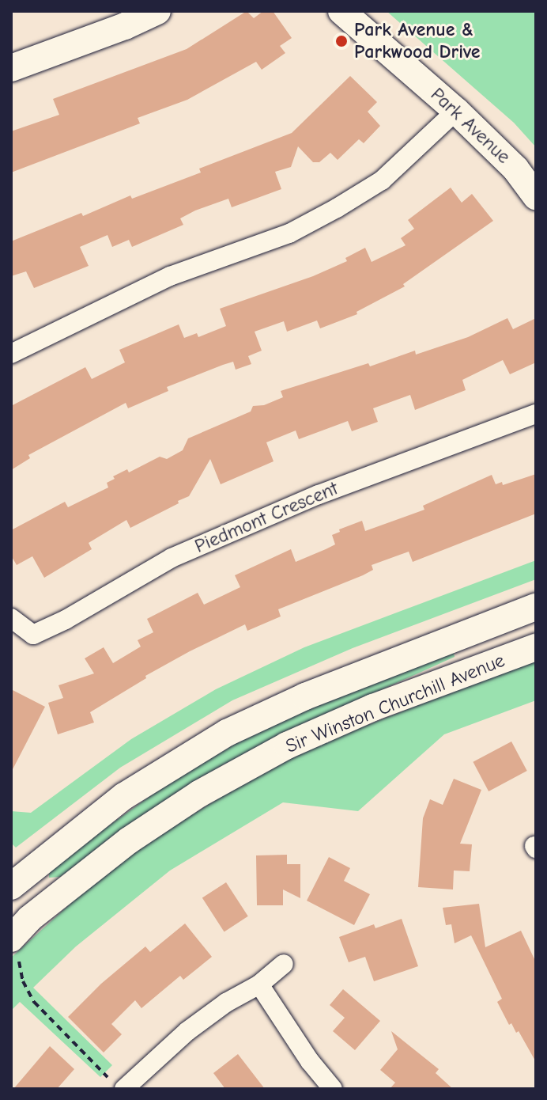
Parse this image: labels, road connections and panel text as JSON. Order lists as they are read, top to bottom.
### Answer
{
  "streets": {
    "main road": ["Park Avenue", "Sir Winston Churchill Avenue"],
    "street": ["Piedmont Crescent"]
  },
  "places": ["Park Avenue & Parkwood Drive"]
}
